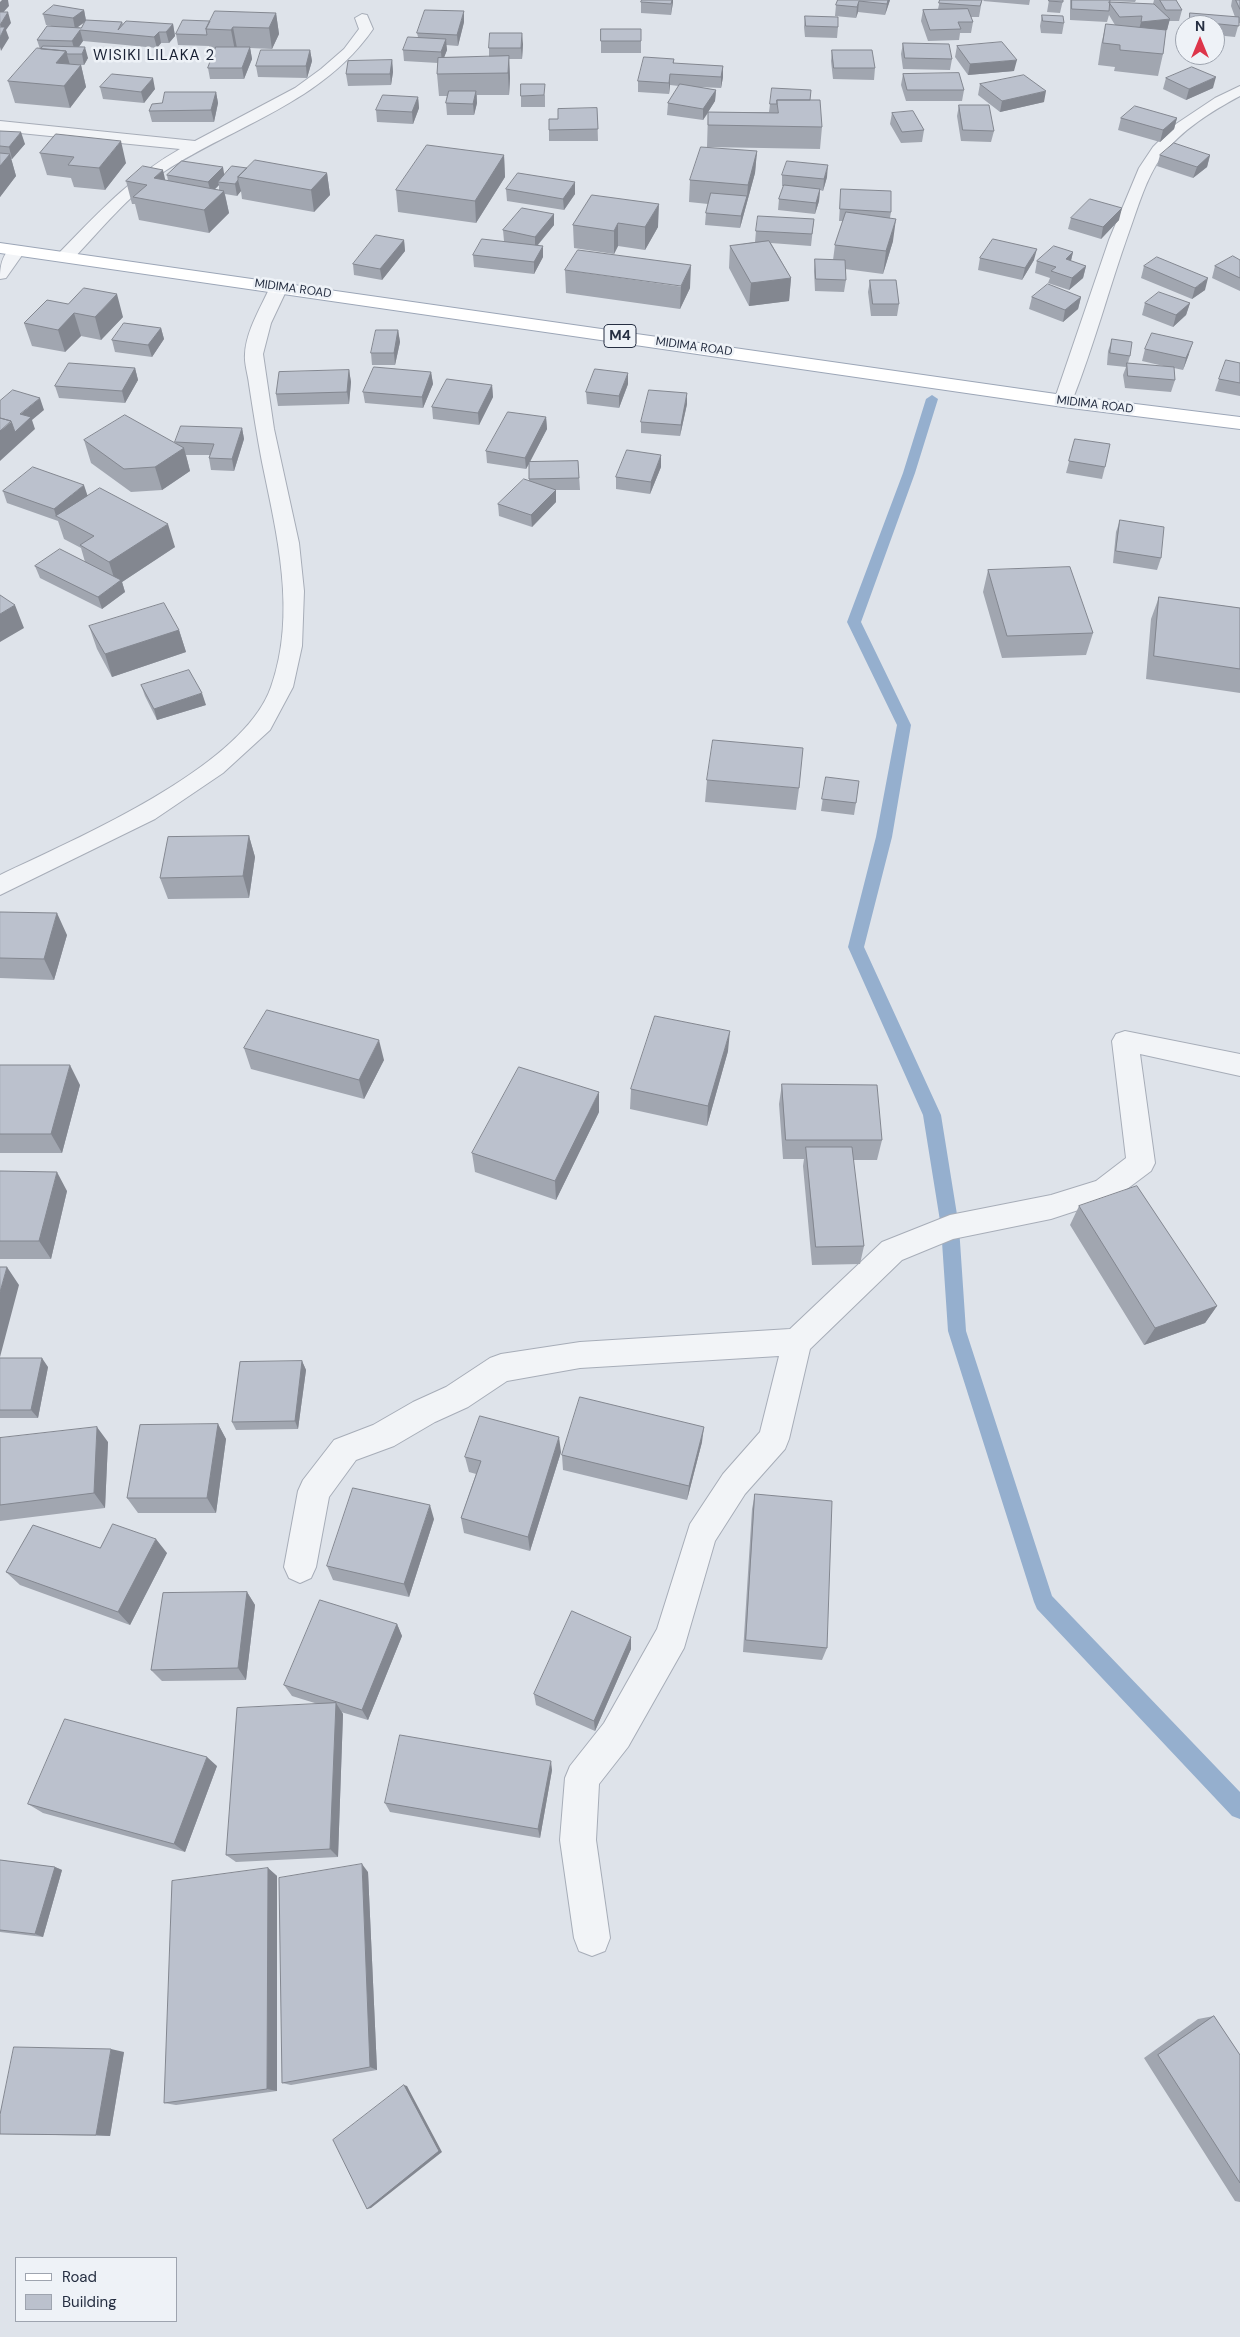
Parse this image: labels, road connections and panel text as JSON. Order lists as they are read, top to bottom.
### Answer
{
  "streets": {
    "main road": ["MIDIMA ROAD", "M4"]
  },
  "districts": ["WISIKI LILAKA 2"],
  "legend": ["Road", "Building"],
  "north": "top"
}
